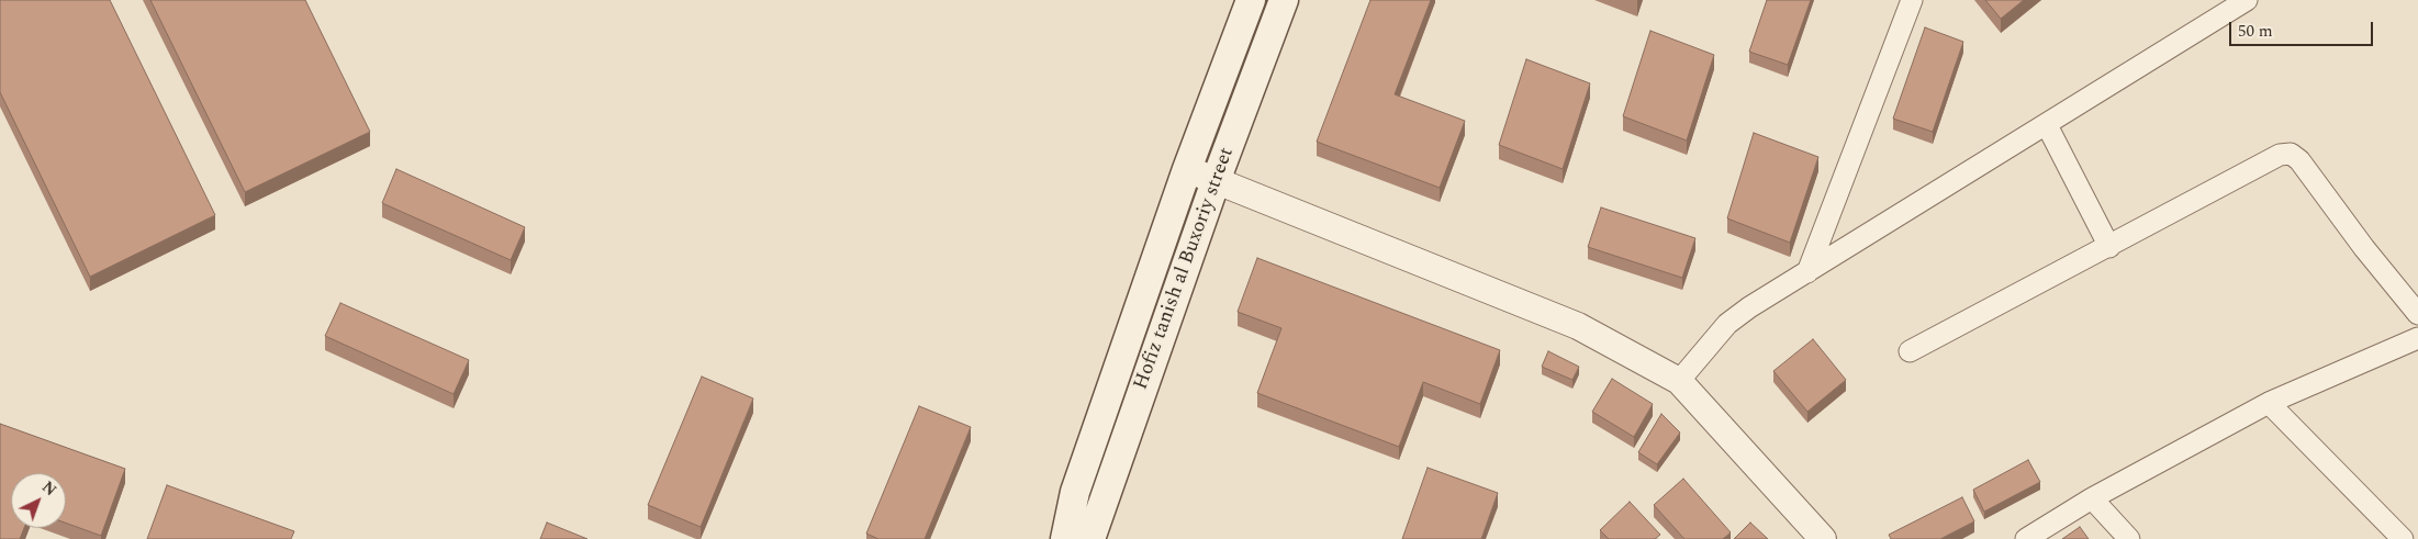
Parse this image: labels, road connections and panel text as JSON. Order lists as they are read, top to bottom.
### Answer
{
  "streets": {
    "main road": ["Hofiz tanish al Buxoriy street"]
  },
  "scale_bar": "50 m",
  "north": "top right"
}
